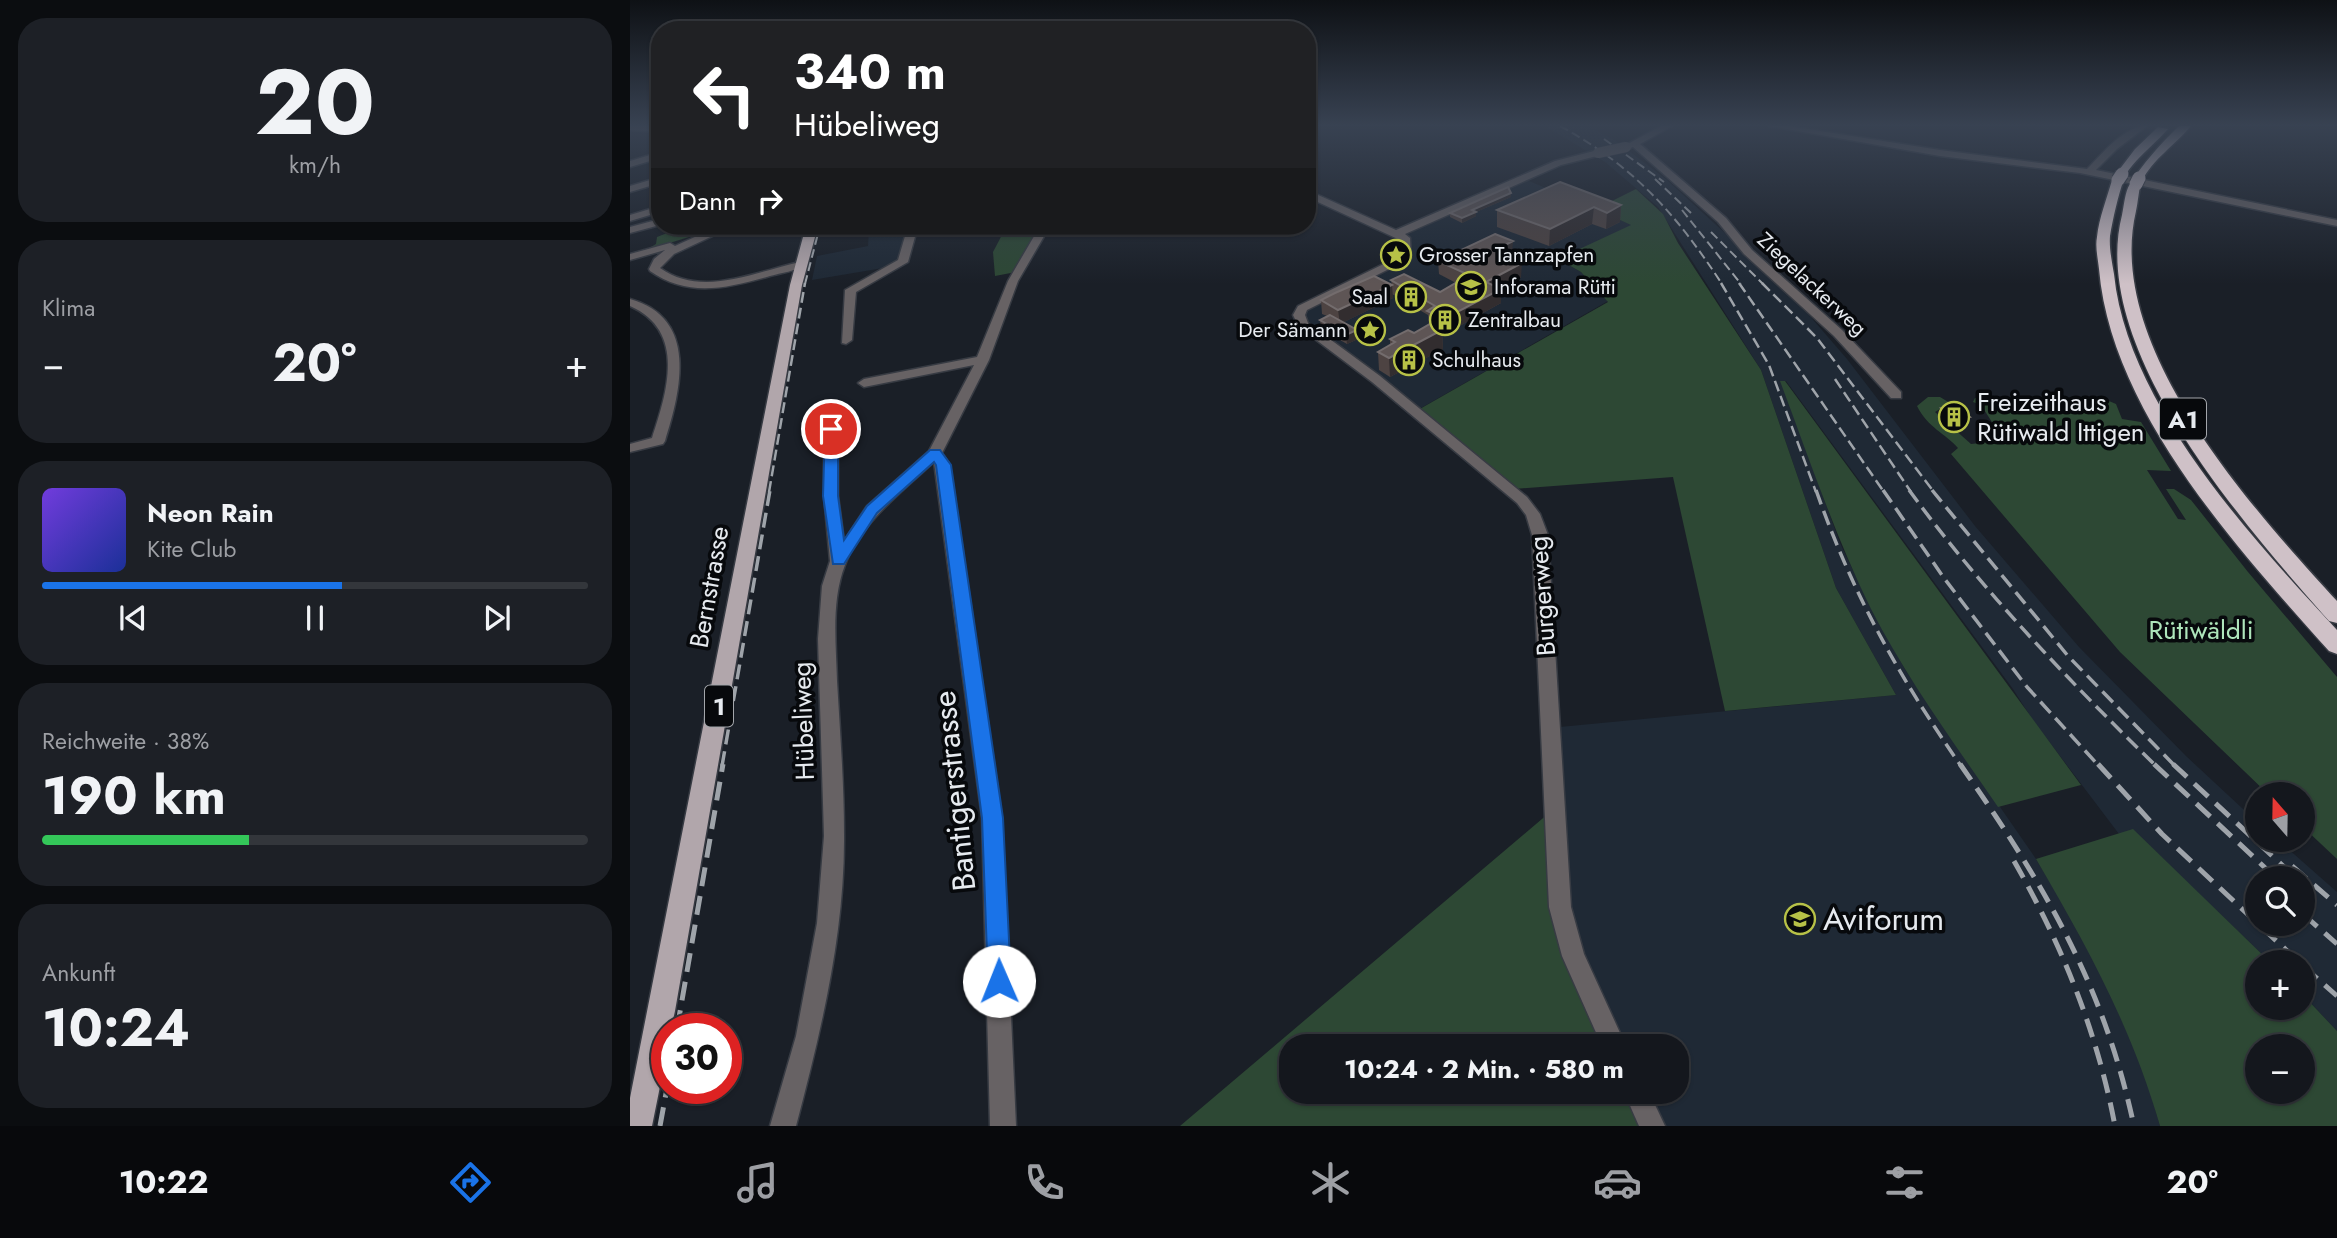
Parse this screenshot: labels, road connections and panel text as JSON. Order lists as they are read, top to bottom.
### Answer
{
  "streets": {
    "highway": ["A1"],
    "main road": ["Bernstrasse", "1"],
    "street": [
      "Ziegelackerweg",
      "Burgerweg",
      "Hübeliweg",
      "Bantigerstrasse"
    ]
  },
  "crossings": [
    ["Hübeliweg", "Bantigerstrasse"]
  ],
  "parks": ["Rütiwäldli"],
  "places": {
    "place": ["Grosser Tannzapfen", "Der Sämann"],
    "school or university": ["Inforama Rütti", "Aviforum"],
    "building": [
      "Saal",
      "Zentralbau",
      "Schulhaus",
      "Freizeithaus Rütiwald Ittigen"
    ]
  },
  "north": "top",
  "page": {
    "tile": [
      ["20", "km/h"],
      "Klima",
      ["Reichweite · 38%", "190 km"],
      ["Ankunft", "10:24"]
    ],
    "turn": ["340 m", "Hübeliweg"],
    "then": "Dann",
    "heat": ["−", "20°", "+"],
    "song": ["Neon Rain", "Kite Club"],
    "map_buttons": ["+", "−"],
    "limit": "30",
    "trip": "10:24 · 2 Min. · 580 m",
    "tabs": ["10:22", "20°"]
  }
}
